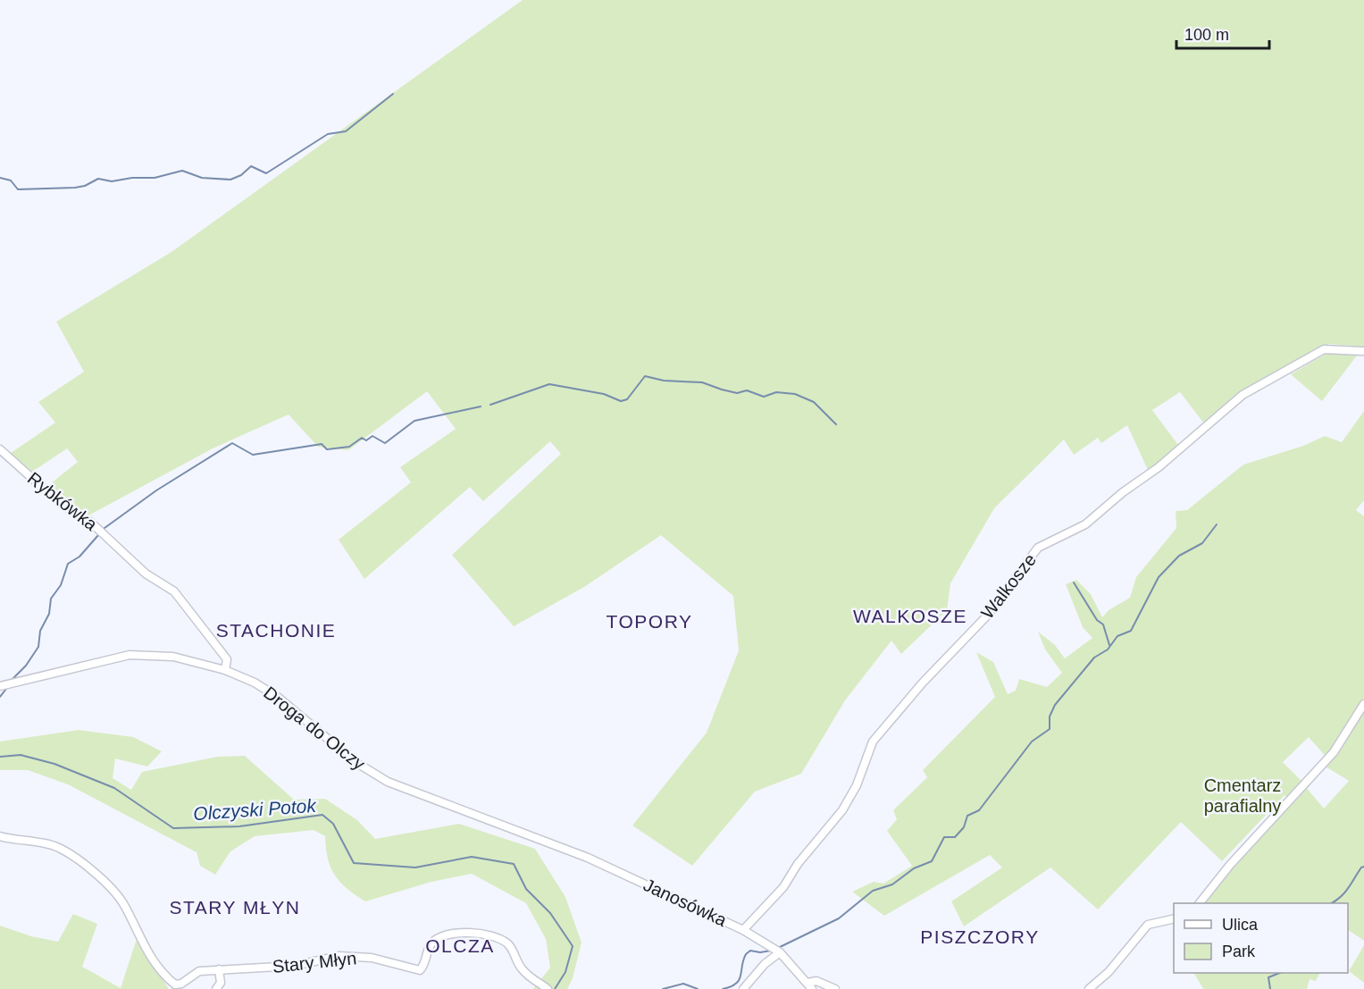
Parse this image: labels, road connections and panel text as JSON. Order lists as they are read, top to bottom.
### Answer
{
  "streets": {
    "street": [
      "Rybkówka",
      "Walkosze",
      "Droga do Olczy",
      "Janosówka",
      "Stary Młyn"
    ]
  },
  "crossings": [
    ["Rybkówka", "Droga do Olczy"],
    ["Walkosze", "Janosówka"],
    ["Droga do Olczy", "Janosówka"]
  ],
  "districts": [
    "WALKOSZE",
    "TOPORY",
    "STACHONIE",
    "STARY MŁYN",
    "PISZCZORY",
    "OLCZA"
  ],
  "water": ["Olczyski Potok"],
  "parks": ["Cmentarz parafialny"],
  "legend": ["Ulica", "Park"],
  "scale_bar": "100 m"
}
